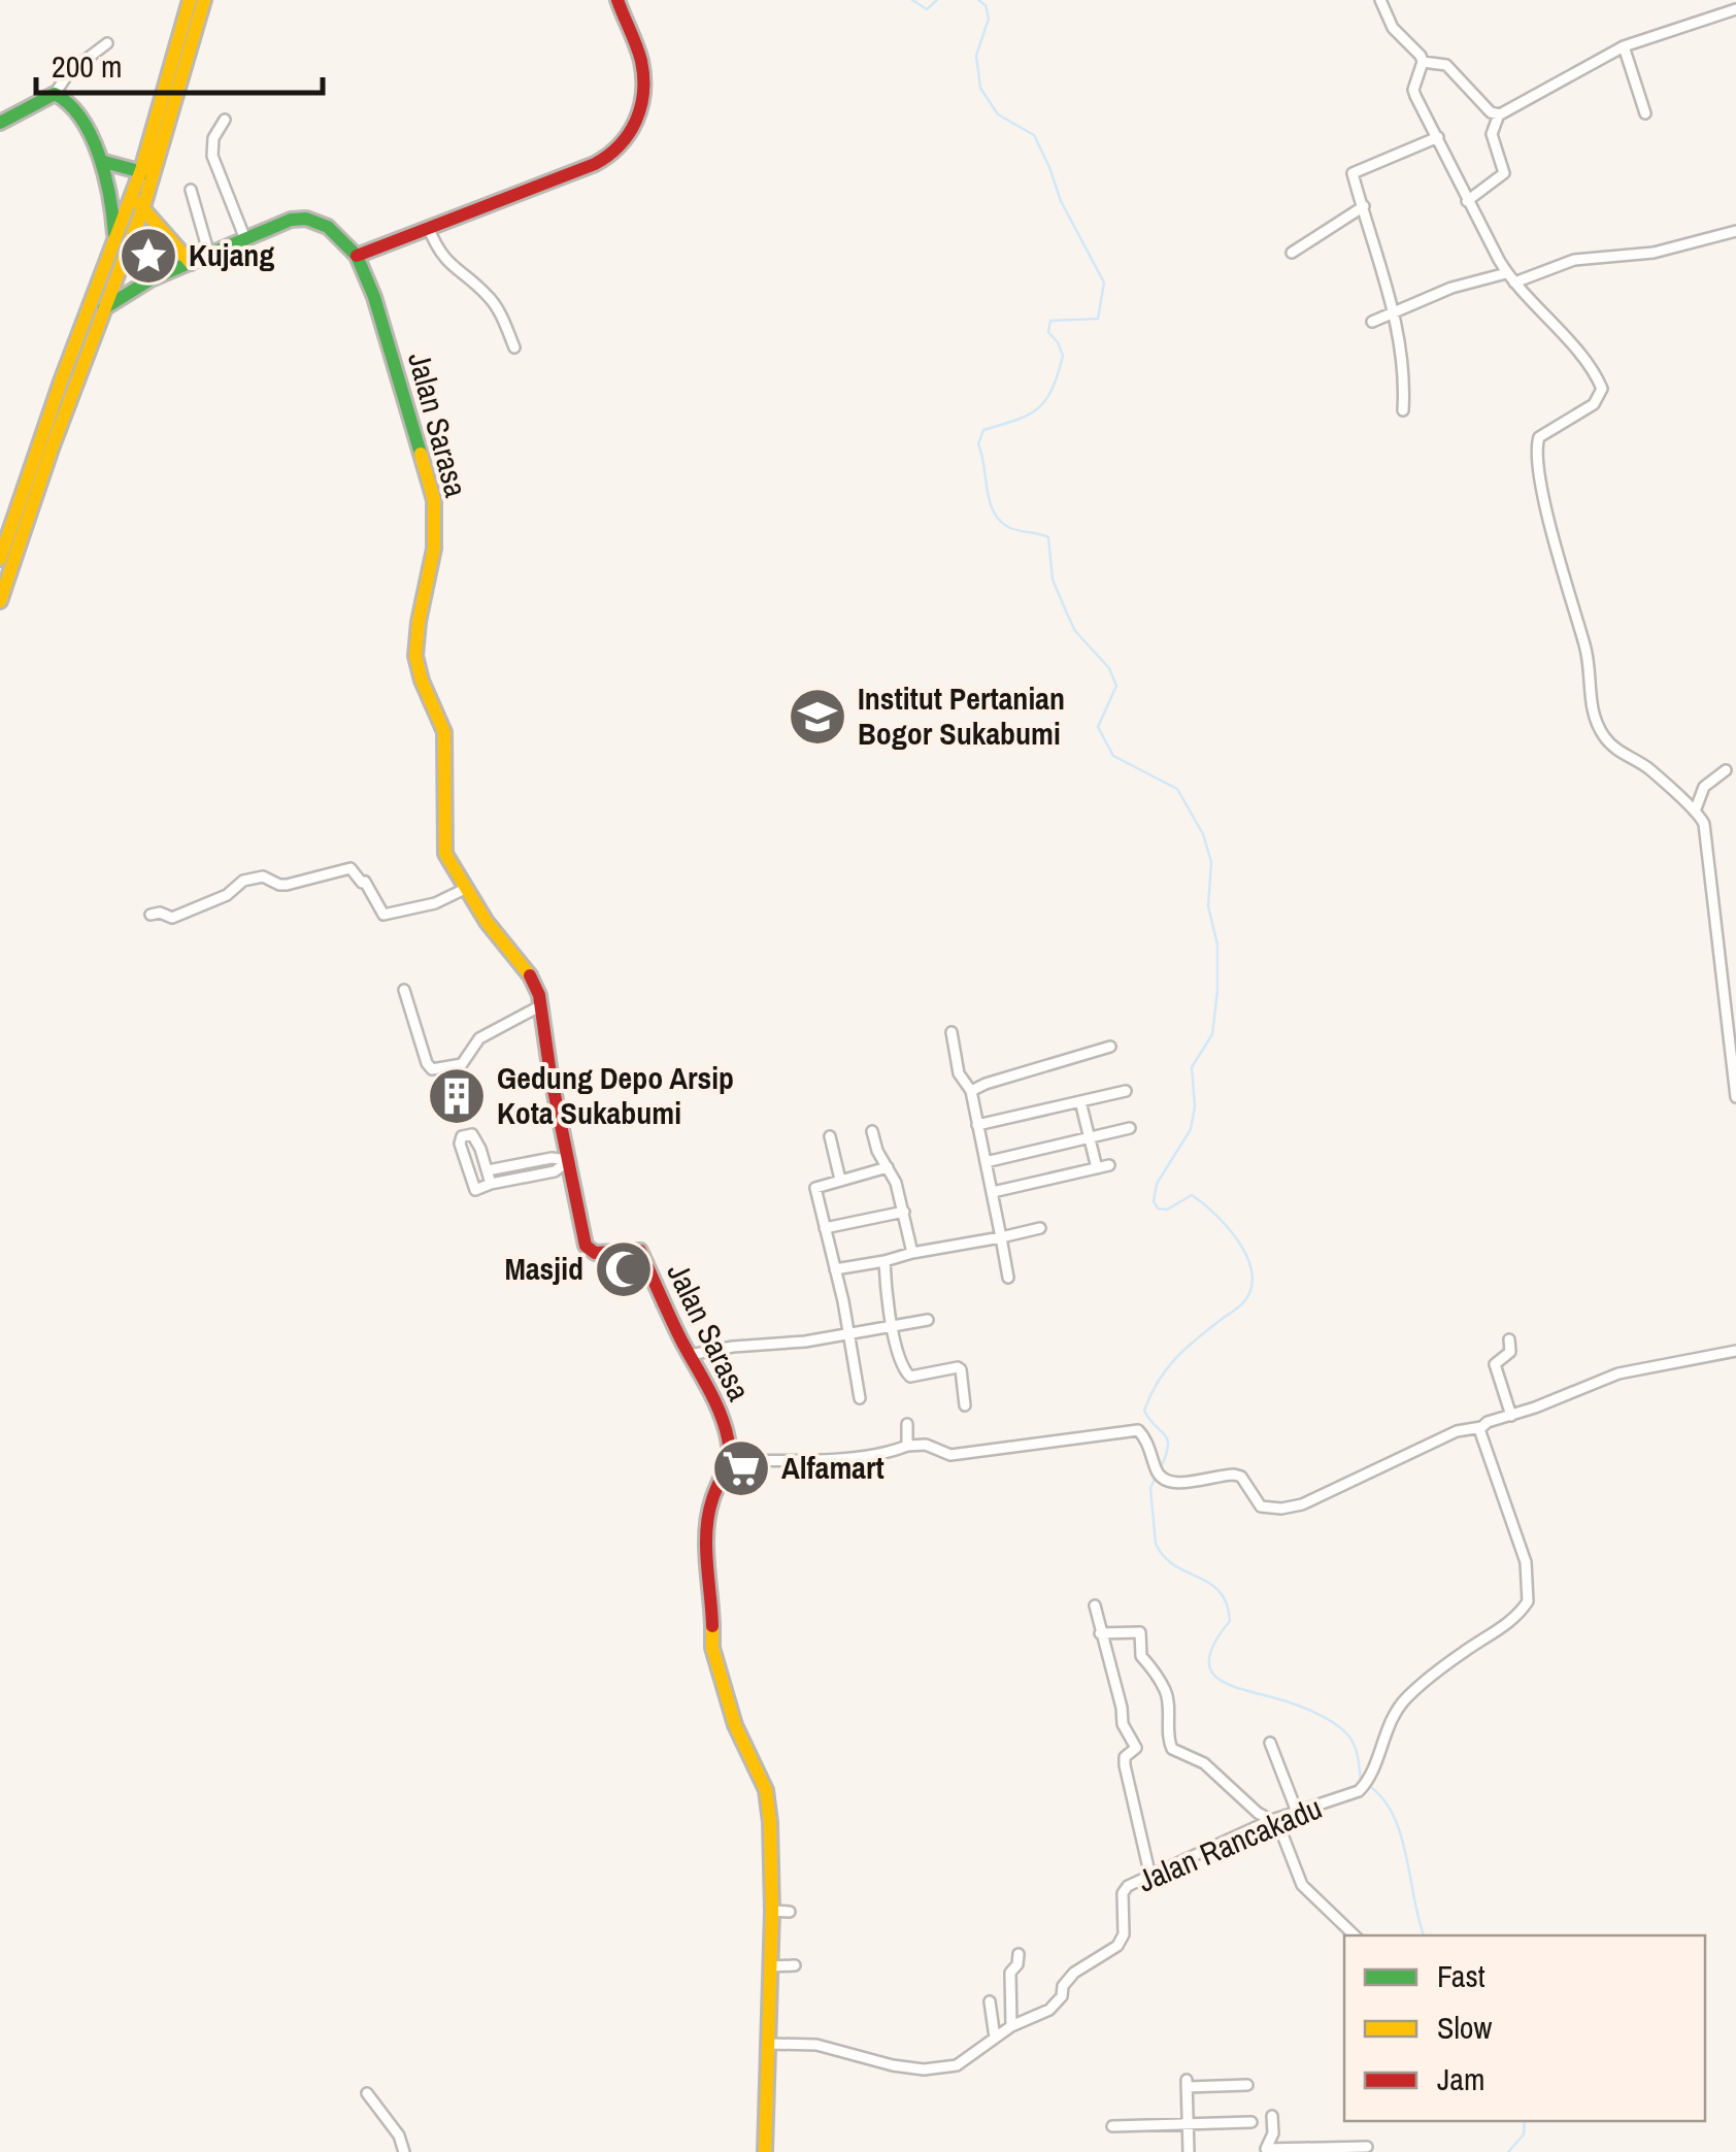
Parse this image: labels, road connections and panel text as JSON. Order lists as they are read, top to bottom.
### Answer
{
  "streets": {
    "street": ["Jalan Sarasa", "Jalan Rancakadu"]
  },
  "places": {
    "place": ["Kujang"],
    "school or university": ["Institut Pertanian Bogor Sukabumi"],
    "building": ["Gedung Depo Arsip Kota Sukabumi"],
    "mosque": ["Masjid"],
    "supermarket": ["Alfamart"]
  },
  "legend": ["Fast", "Slow", "Jam"],
  "scale_bar": "200 m"
}
